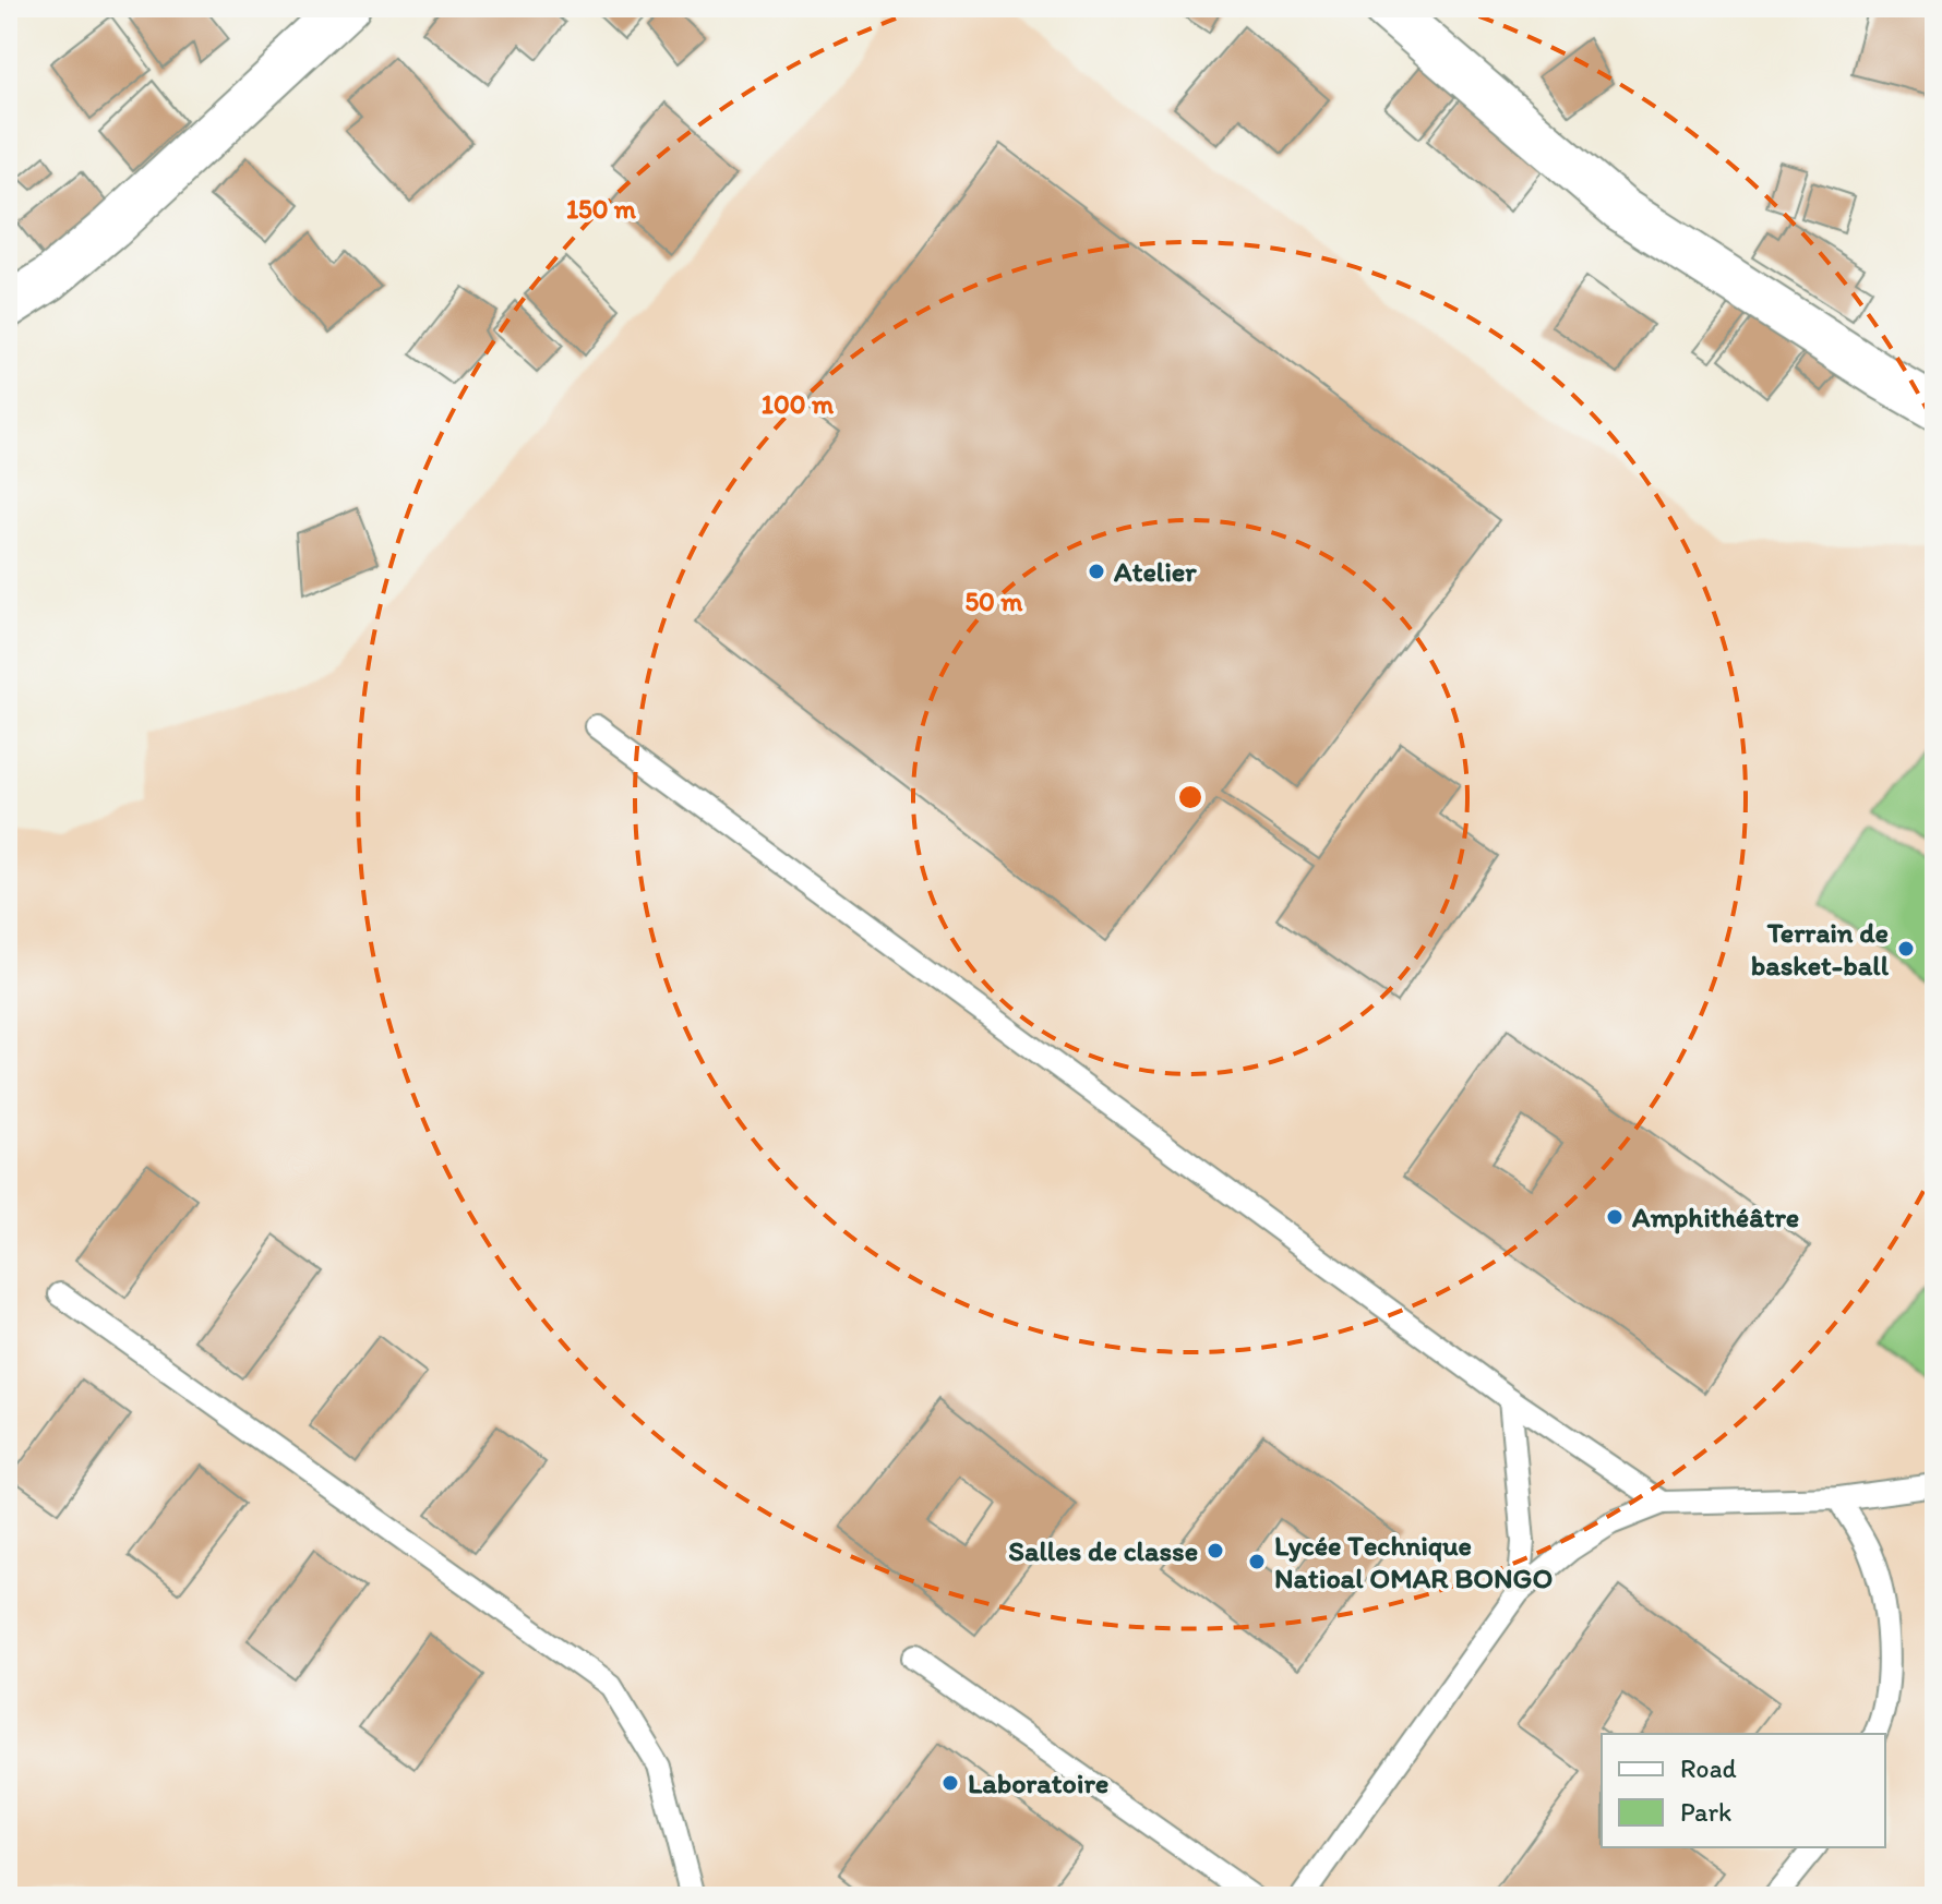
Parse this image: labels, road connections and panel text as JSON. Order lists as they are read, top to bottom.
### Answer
{
  "places": [
    "Atelier",
    "Terrain de basket-ball",
    "Amphithéâtre",
    "Salles de classe",
    "Lycée Technique Natioal OMAR BONGO",
    "Laboratoire"
  ],
  "legend": ["Road", "Park"],
  "rings": ["150 m", "100 m", "50 m"]
}
